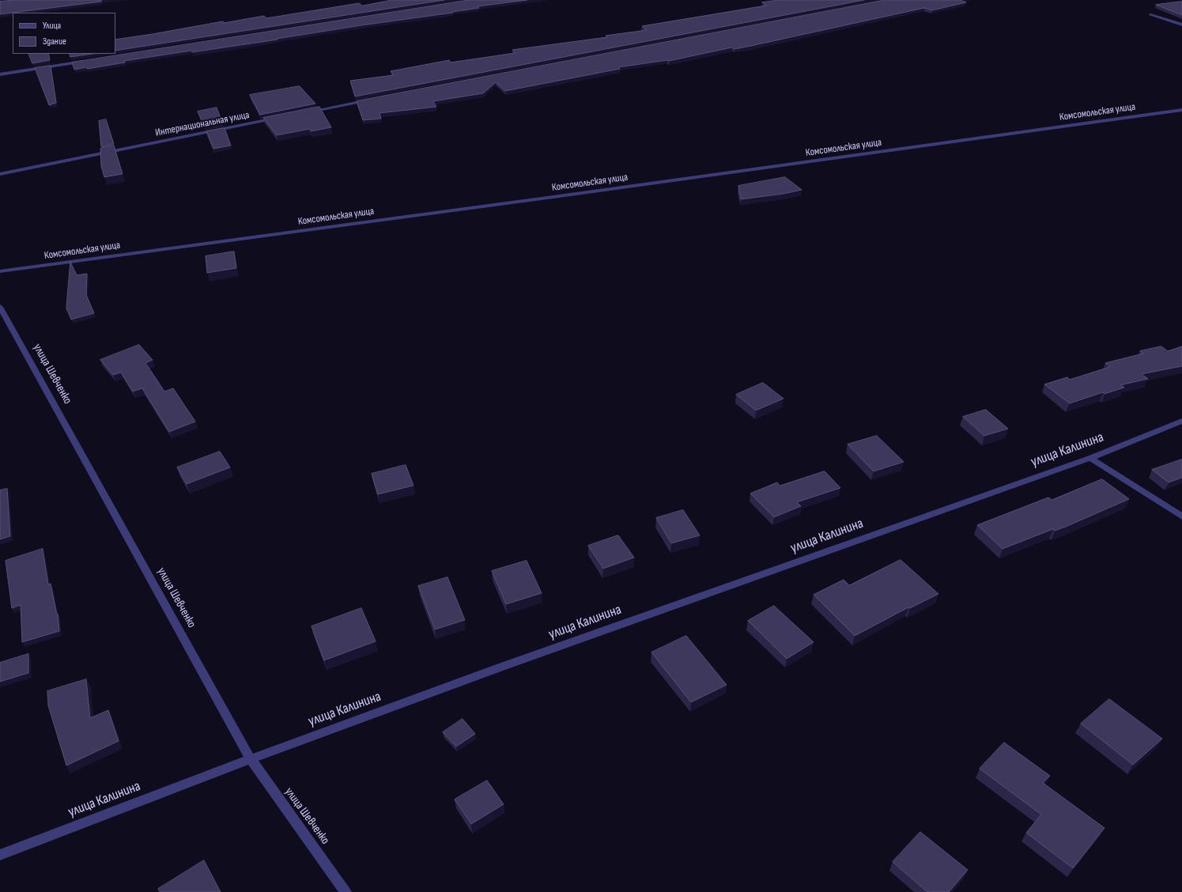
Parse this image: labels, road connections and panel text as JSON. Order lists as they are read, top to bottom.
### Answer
{
  "streets": {
    "street": [
      "Комсомольская улица",
      "Интернациональная улица",
      "улица Шевченко",
      "улица Калинина"
    ]
  },
  "crossings": [
    ["улица Шевченко", "улица Калинина"]
  ],
  "legend": ["Улица", "Здание"]
}
